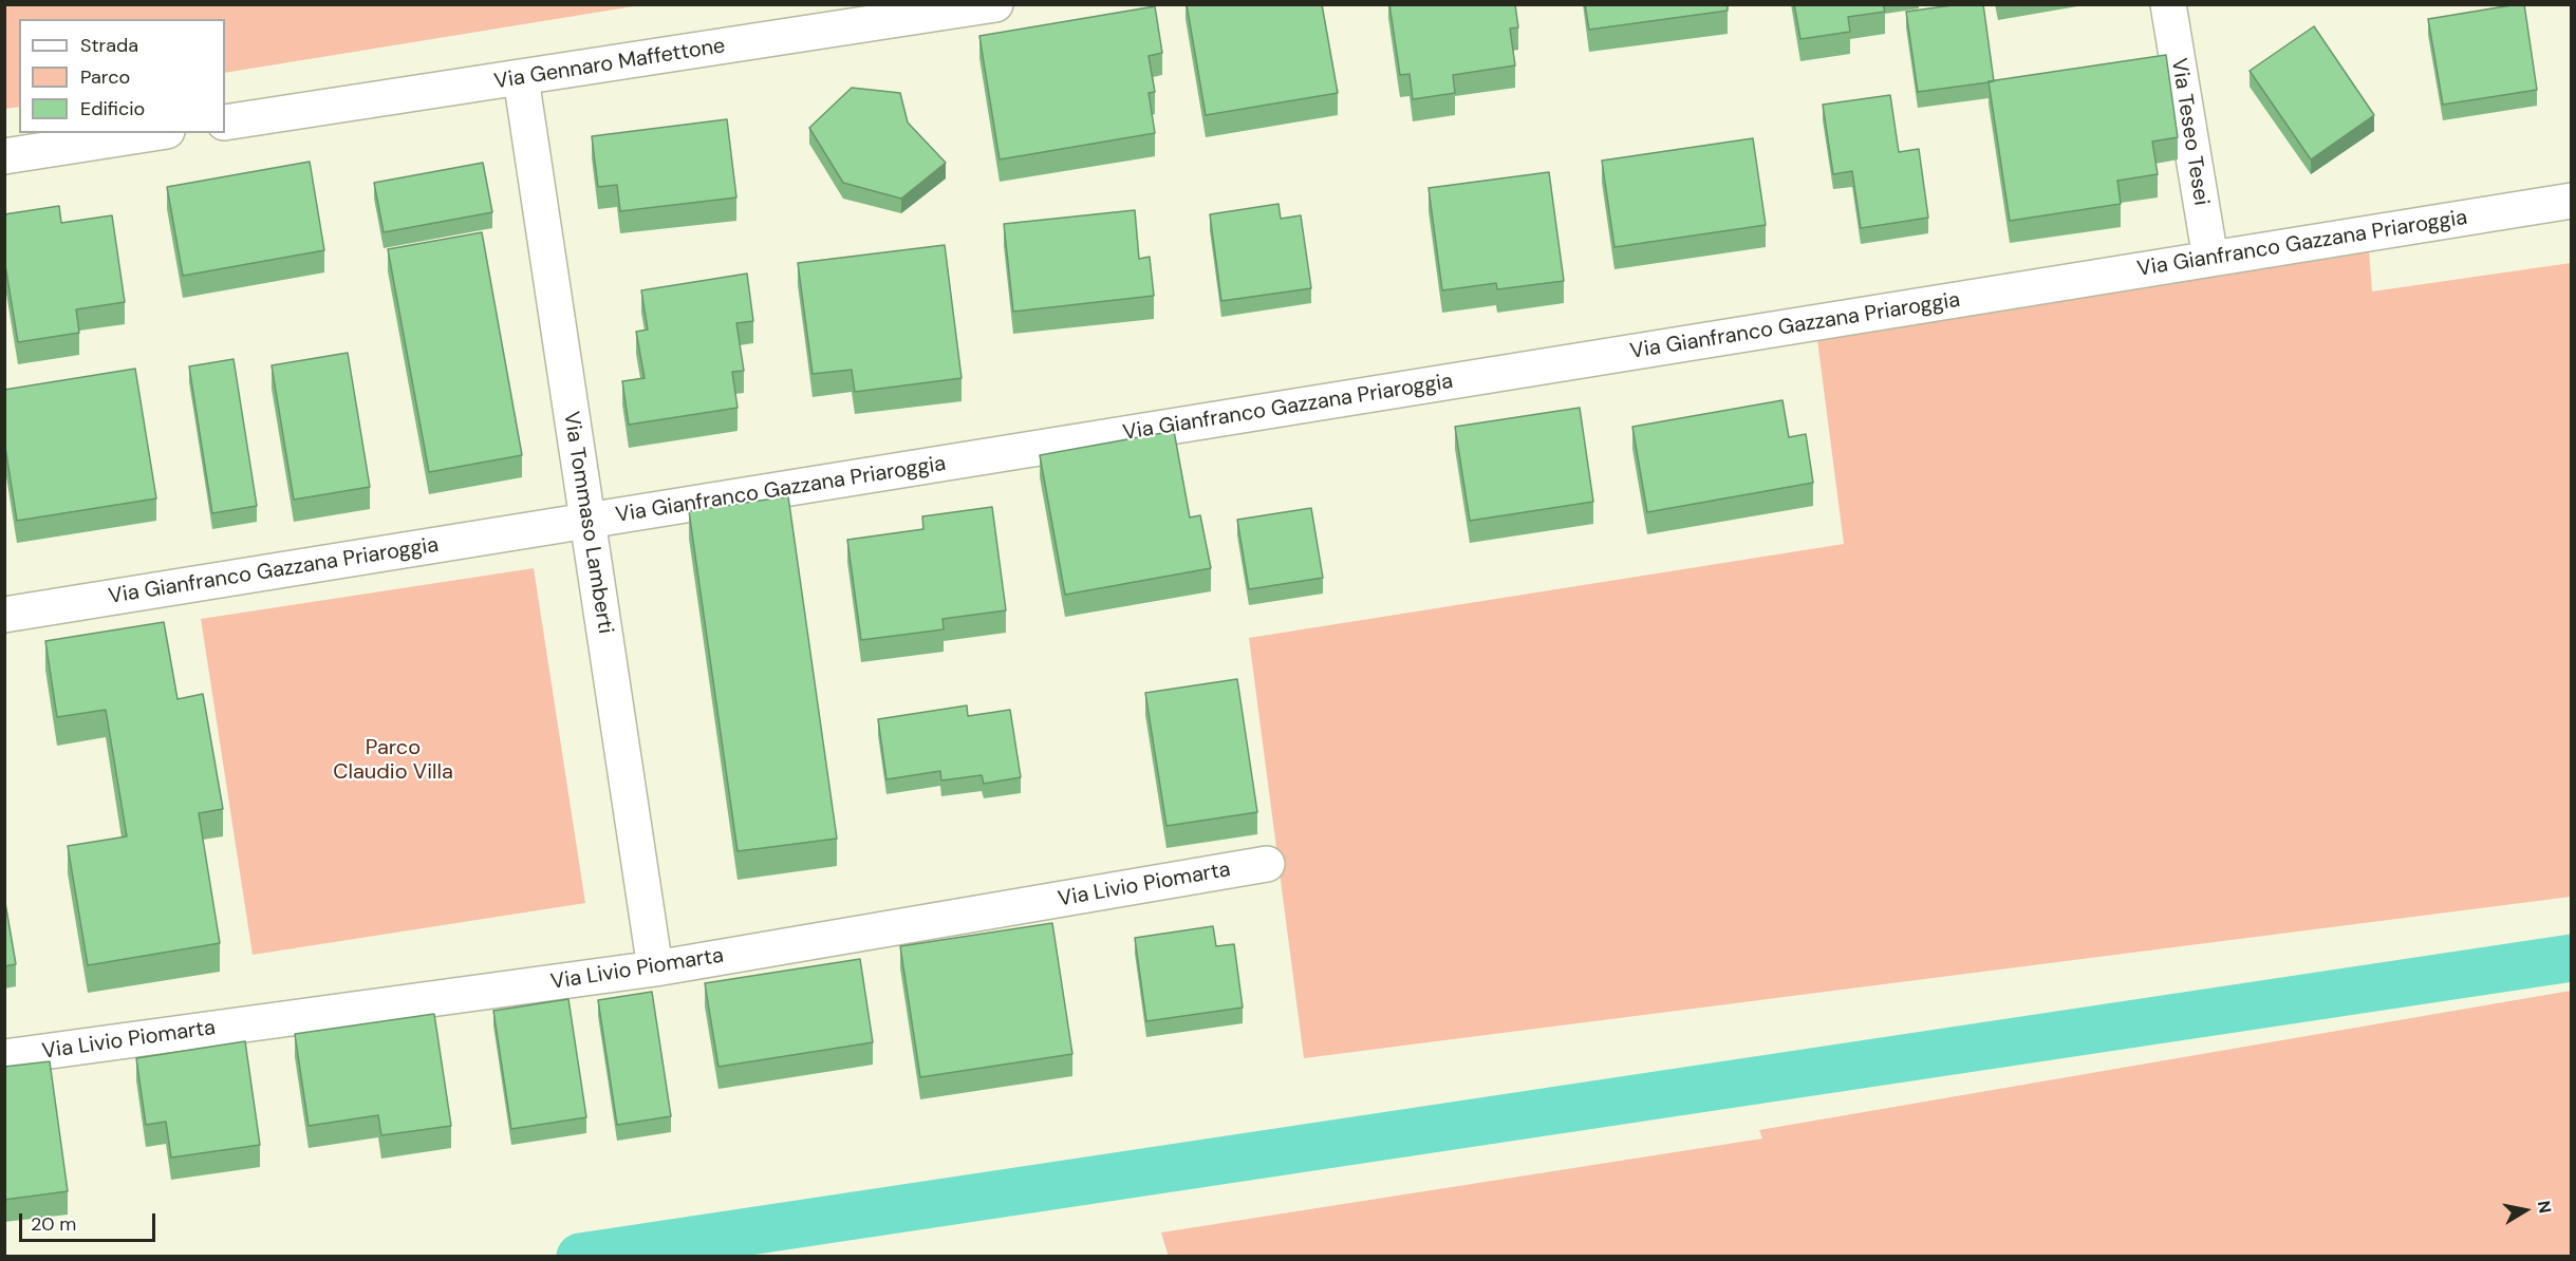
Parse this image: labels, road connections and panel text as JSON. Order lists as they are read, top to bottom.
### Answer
{
  "streets": {
    "street": [
      "Via Gennaro Maffettone",
      "Via Teseo Tesei",
      "Via Gianfranco Gazzana Priaroggia",
      "Via Tommaso Lamberti",
      "Via Livio Piomarta"
    ]
  },
  "crossings": [
    ["Via Gennaro Maffettone", "Via Tommaso Lamberti"],
    ["Via Teseo Tesei", "Via Gianfranco Gazzana Priaroggia"],
    ["Via Gianfranco Gazzana Priaroggia", "Via Tommaso Lamberti"],
    ["Via Tommaso Lamberti", "Via Livio Piomarta"]
  ],
  "parks": ["Parco Claudio Villa"],
  "legend": ["Strada", "Parco", "Edificio"],
  "scale_bar": "20 m",
  "north": "right"
}
